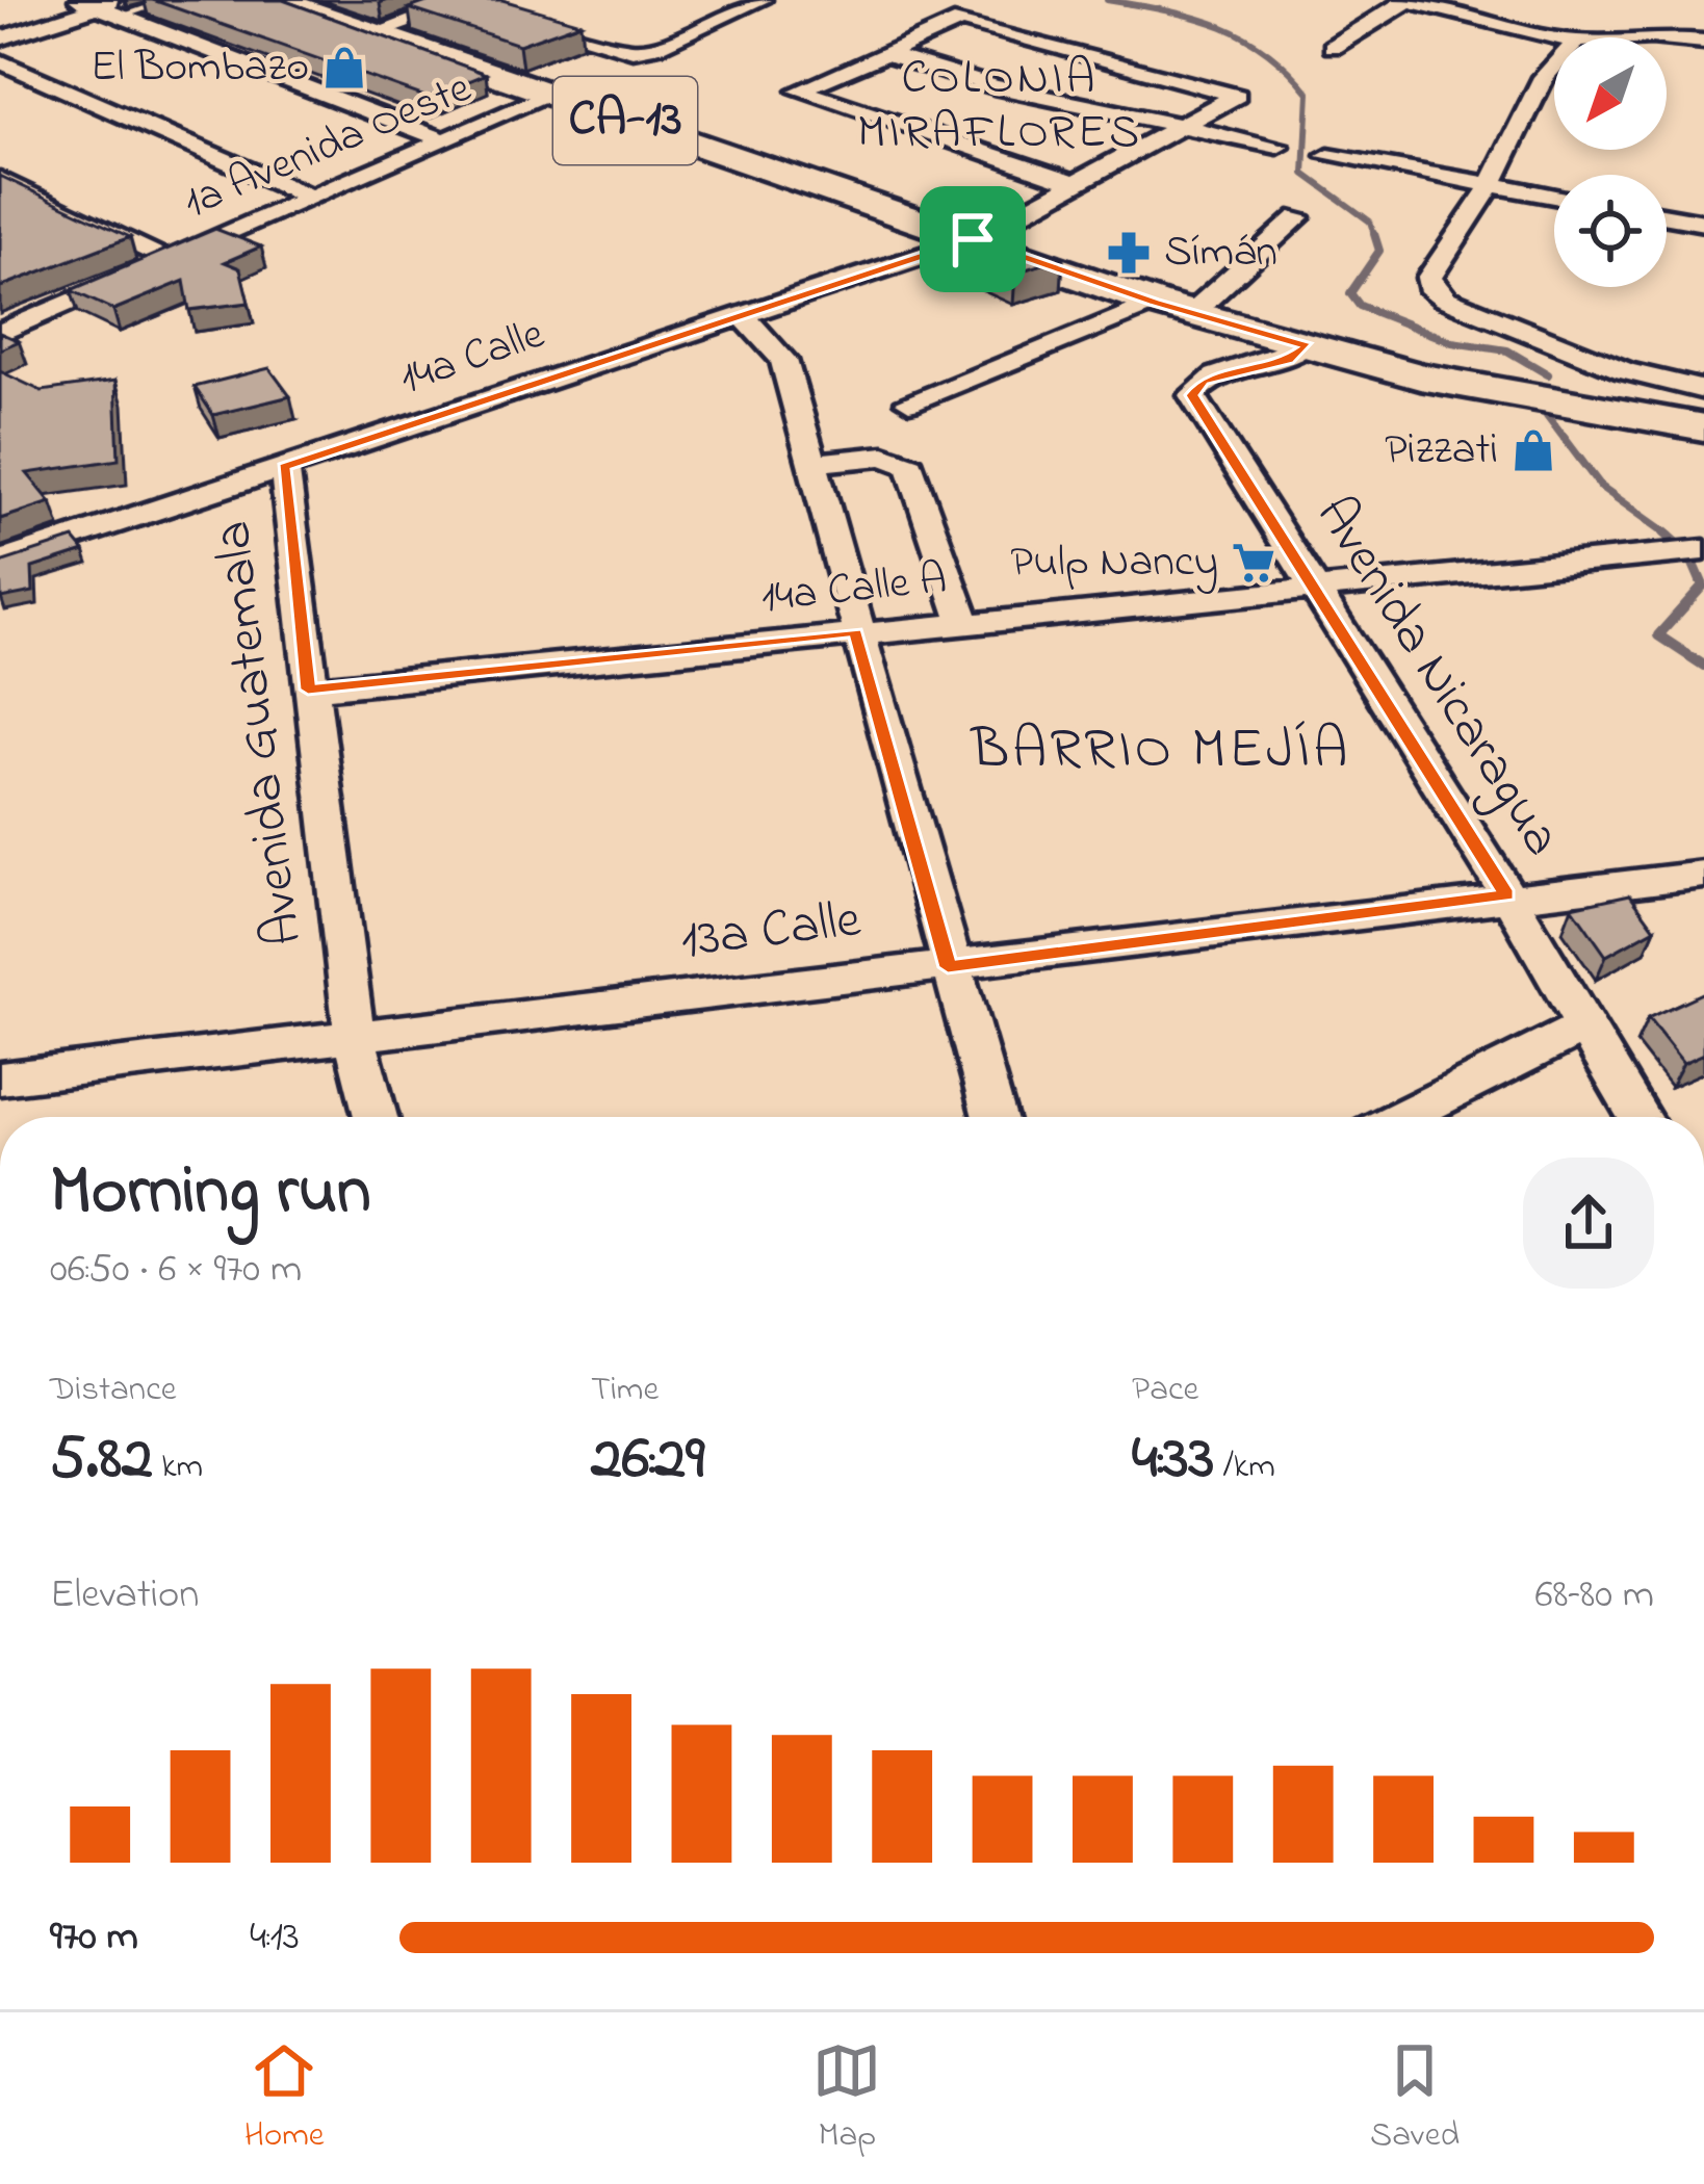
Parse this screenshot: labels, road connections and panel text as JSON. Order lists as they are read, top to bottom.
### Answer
{
  "streets": {
    "main road": ["CA-13"],
    "street": [
      "1a Avenida Oeste",
      "14a Calle",
      "14a Calle A",
      "Avenida Nicaragua",
      "Avenida Guatemala",
      "13a Calle"
    ]
  },
  "crossings": [
    ["CA-13", "1a Avenida Oeste"],
    ["CA-13", "14a Calle"],
    ["CA-13", "Avenida Nicaragua"],
    ["14a Calle", "Avenida Guatemala"],
    ["14a Calle A", "Avenida Nicaragua"],
    ["14a Calle A", "Avenida Guatemala"],
    ["Avenida Nicaragua", "13a Calle"],
    ["Avenida Guatemala", "13a Calle"]
  ],
  "districts": ["COLONIA MIRAFLORES", "BARRIO MEJÍA"],
  "places": {
    "shop": ["El Bombazo", "Pizzati"],
    "pharmacy": ["Símán"],
    "supermarket": ["Pulp Nancy"]
  },
  "north": "bottom left",
  "page": {
    "heading": ["Morning run", "06:50 · 6 × 970 m"],
    "stats": [
      ["Distance", "5.82 km"],
      ["Time", "26:29"],
      ["Pace", "4:33 /km"]
    ],
    "chart": ["Elevation", "68–80 m"],
    "list": [
      {
        "name": "970 m",
        "note": "4:13"
      }
    ],
    "tabs": ["Home", "Map", "Saved"]
  }
}
